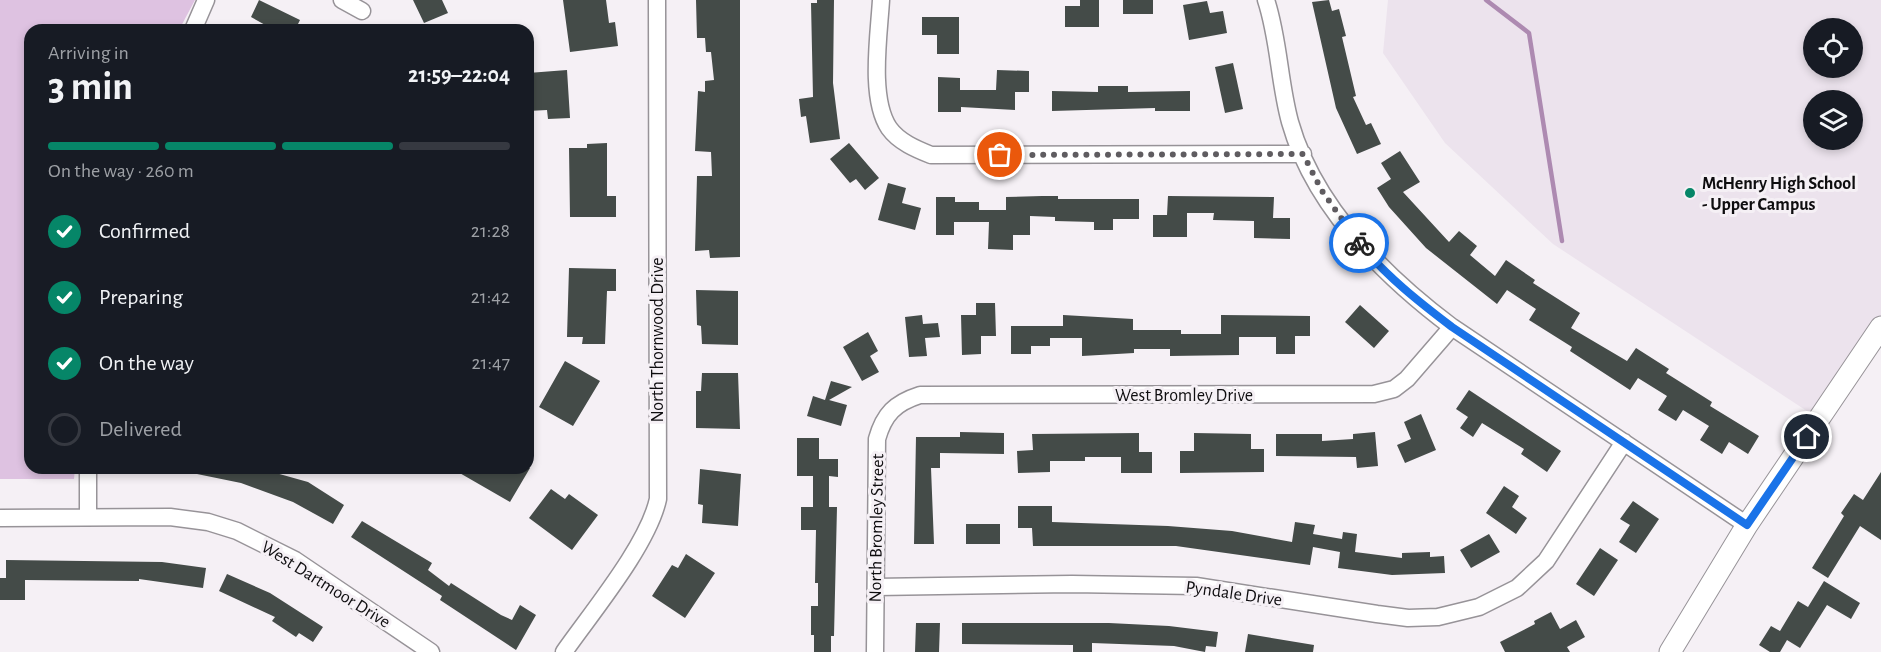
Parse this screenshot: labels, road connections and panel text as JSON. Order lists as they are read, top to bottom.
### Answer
{
  "streets": {
    "street": [
      "North Thornwood Drive",
      "West Bromley Drive",
      "North Bromley Street",
      "West Dartmoor Drive",
      "Pyndale Drive"
    ]
  },
  "crossings": [
    ["West Bromley Drive", "North Bromley Street"],
    ["North Bromley Street", "Pyndale Drive"]
  ],
  "places": ["McHenry High School - Upper Campus"],
  "page": {
    "heading": ["3 min", "Arriving in", "21:59–22:04"],
    "bar": "On the way · 260 m",
    "list": [
      ["Confirmed", "21:28"],
      ["Preparing", "21:42"],
      ["On the way", "21:47"],
      "Delivered"
    ]
  }
}
